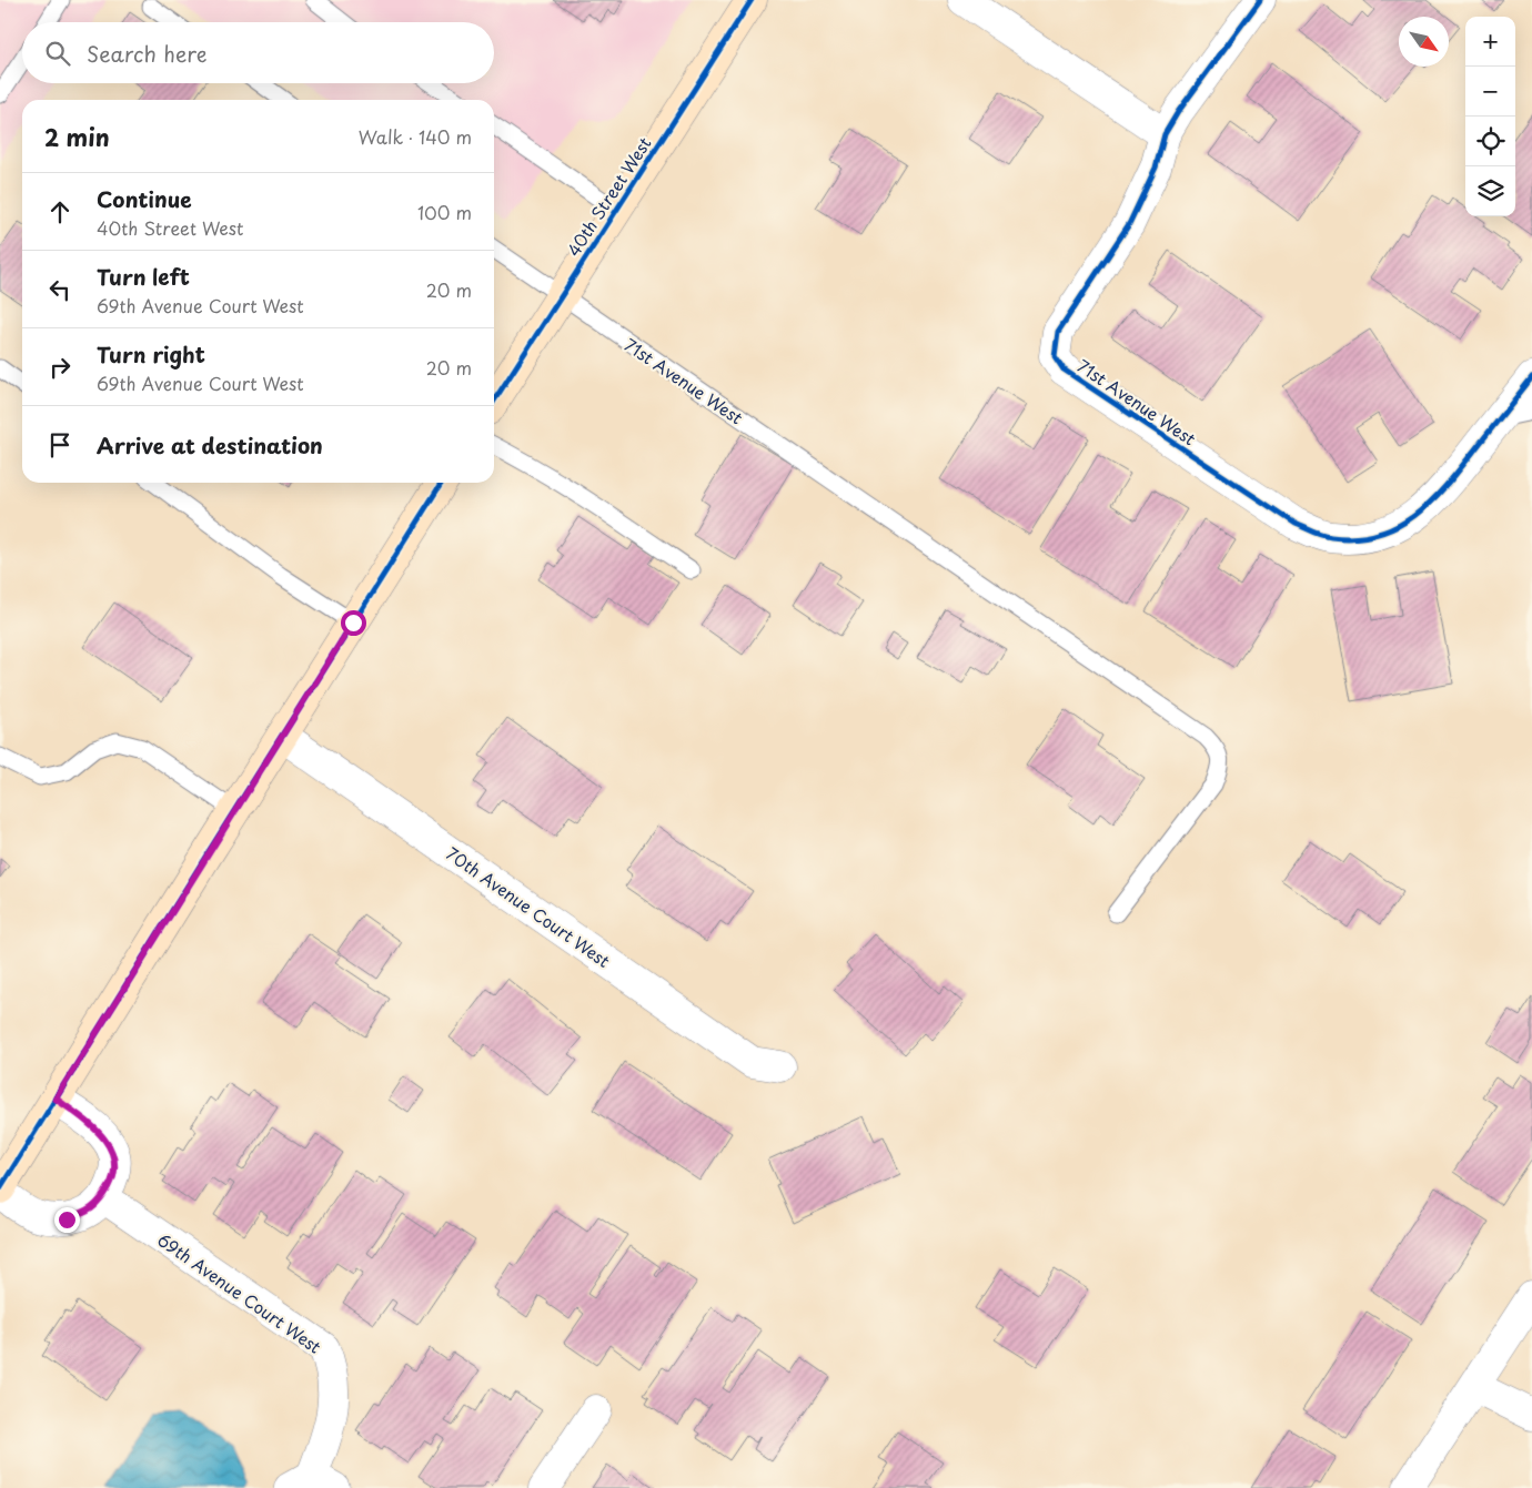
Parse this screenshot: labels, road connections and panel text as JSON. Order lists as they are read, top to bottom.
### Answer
{
  "streets": {
    "main road": ["40th Street West"],
    "street": ["71st Avenue West", "70th Avenue Court West", "69th Avenue Court West"]
  },
  "crossings": [
    ["40th Street West", "71st Avenue West"]
  ],
  "north": "bottom right",
  "page": {
    "map_buttons": ["+", "−"],
    "search": "Search here",
    "heading": ["2 min", "Walk · 140 m"],
    "list": [
      ["Continue", "40th Street West", "100 m"],
      ["Turn left", "69th Avenue Court West", "20 m"],
      ["Turn right", "69th Avenue Court West", "20 m"],
      "Arrive at destination"
    ]
  }
}
